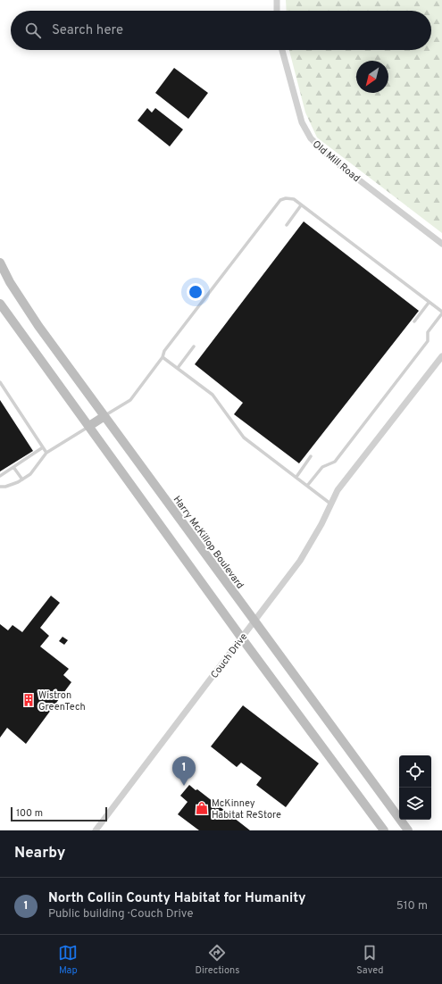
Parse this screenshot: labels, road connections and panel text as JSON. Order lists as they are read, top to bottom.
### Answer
{
  "streets": {
    "main road": ["Harry McKillop Boulevard"],
    "street": ["Old Mill Road", "Couch Drive"]
  },
  "crossings": [
    ["Harry McKillop Boulevard", "Couch Drive"]
  ],
  "places": {
    "building": ["Wistron GreenTech"],
    "shop": ["McKinney Habitat ReStore"]
  },
  "scale_bar": "100 m",
  "north": "bottom left",
  "page": {
    "search": "Search here",
    "pins": "1",
    "scale": "100 m",
    "heading": "Nearby",
    "list": [
      {
        "mark": "1",
        "name": "North Collin County Habitat for Humanity",
        "note": "Public building · Couch Drive",
        "value": "510 m"
      }
    ],
    "nav": ["Map", "Directions", "Saved"]
  }
}
